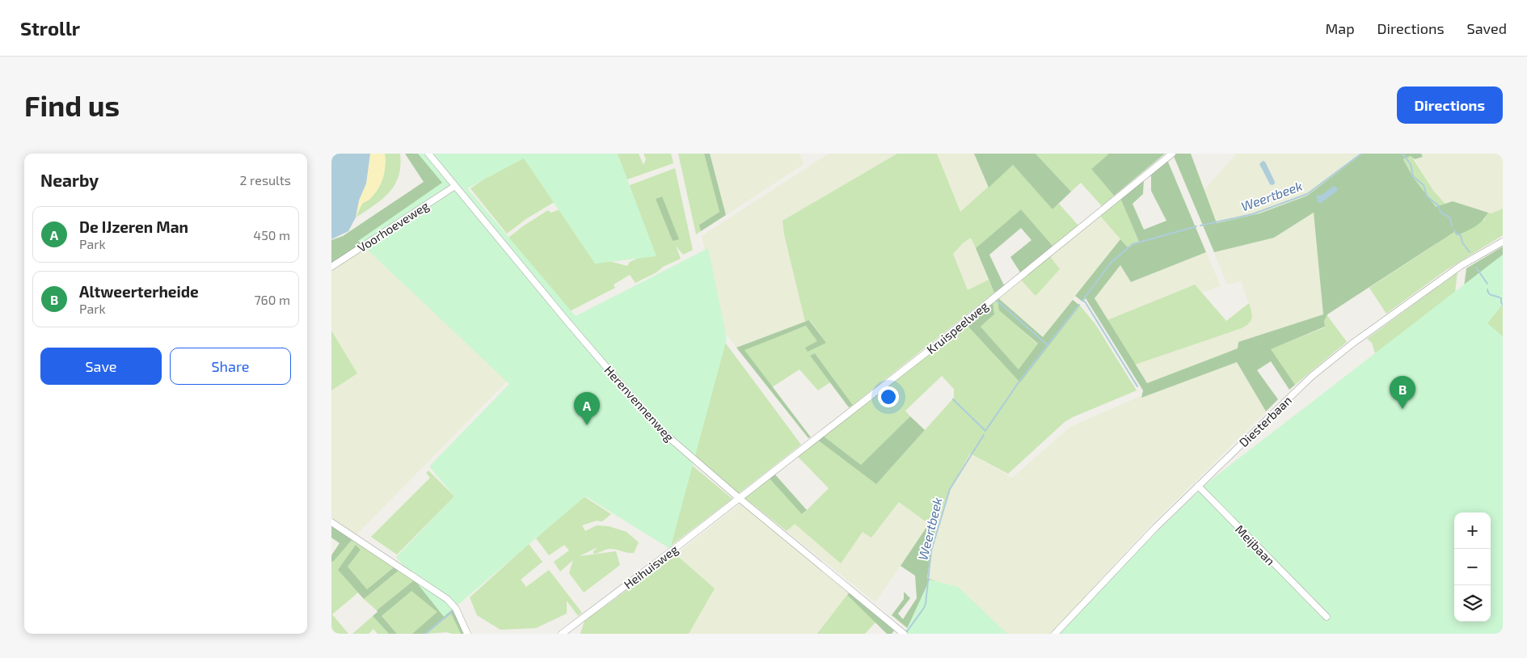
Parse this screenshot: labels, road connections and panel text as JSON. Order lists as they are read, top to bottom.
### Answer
{
  "streets": {
    "street": [
      "Voorhoeveweg",
      "Kruispeelweg",
      "Herenvennenweg",
      "Diesterbaan",
      "Meijbaan",
      "Heihuisweg"
    ]
  },
  "crossings": [
    ["Voorhoeveweg", "Herenvennenweg"],
    ["Kruispeelweg", "Herenvennenweg"],
    ["Kruispeelweg", "Heihuisweg"],
    ["Herenvennenweg", "Heihuisweg"],
    ["Diesterbaan", "Meijbaan"]
  ],
  "water": ["Weertbeek"],
  "page": {
    "header": "Strollr",
    "nav": ["Map", "Directions", "Saved"],
    "buttons": [
      "Directions",
      ["Save", "Share"]
    ],
    "title": "Find us",
    "heading": ["Nearby", "2 results"],
    "list": [
      {
        "mark": "A",
        "name": "De IJzeren Man",
        "note": "Park",
        "value": "450 m"
      },
      {
        "mark": "B",
        "name": "Altweerterheide",
        "note": "Park",
        "value": "760 m"
      }
    ],
    "pins": ["B", "A"],
    "map_buttons": ["+", "−"]
  }
}
